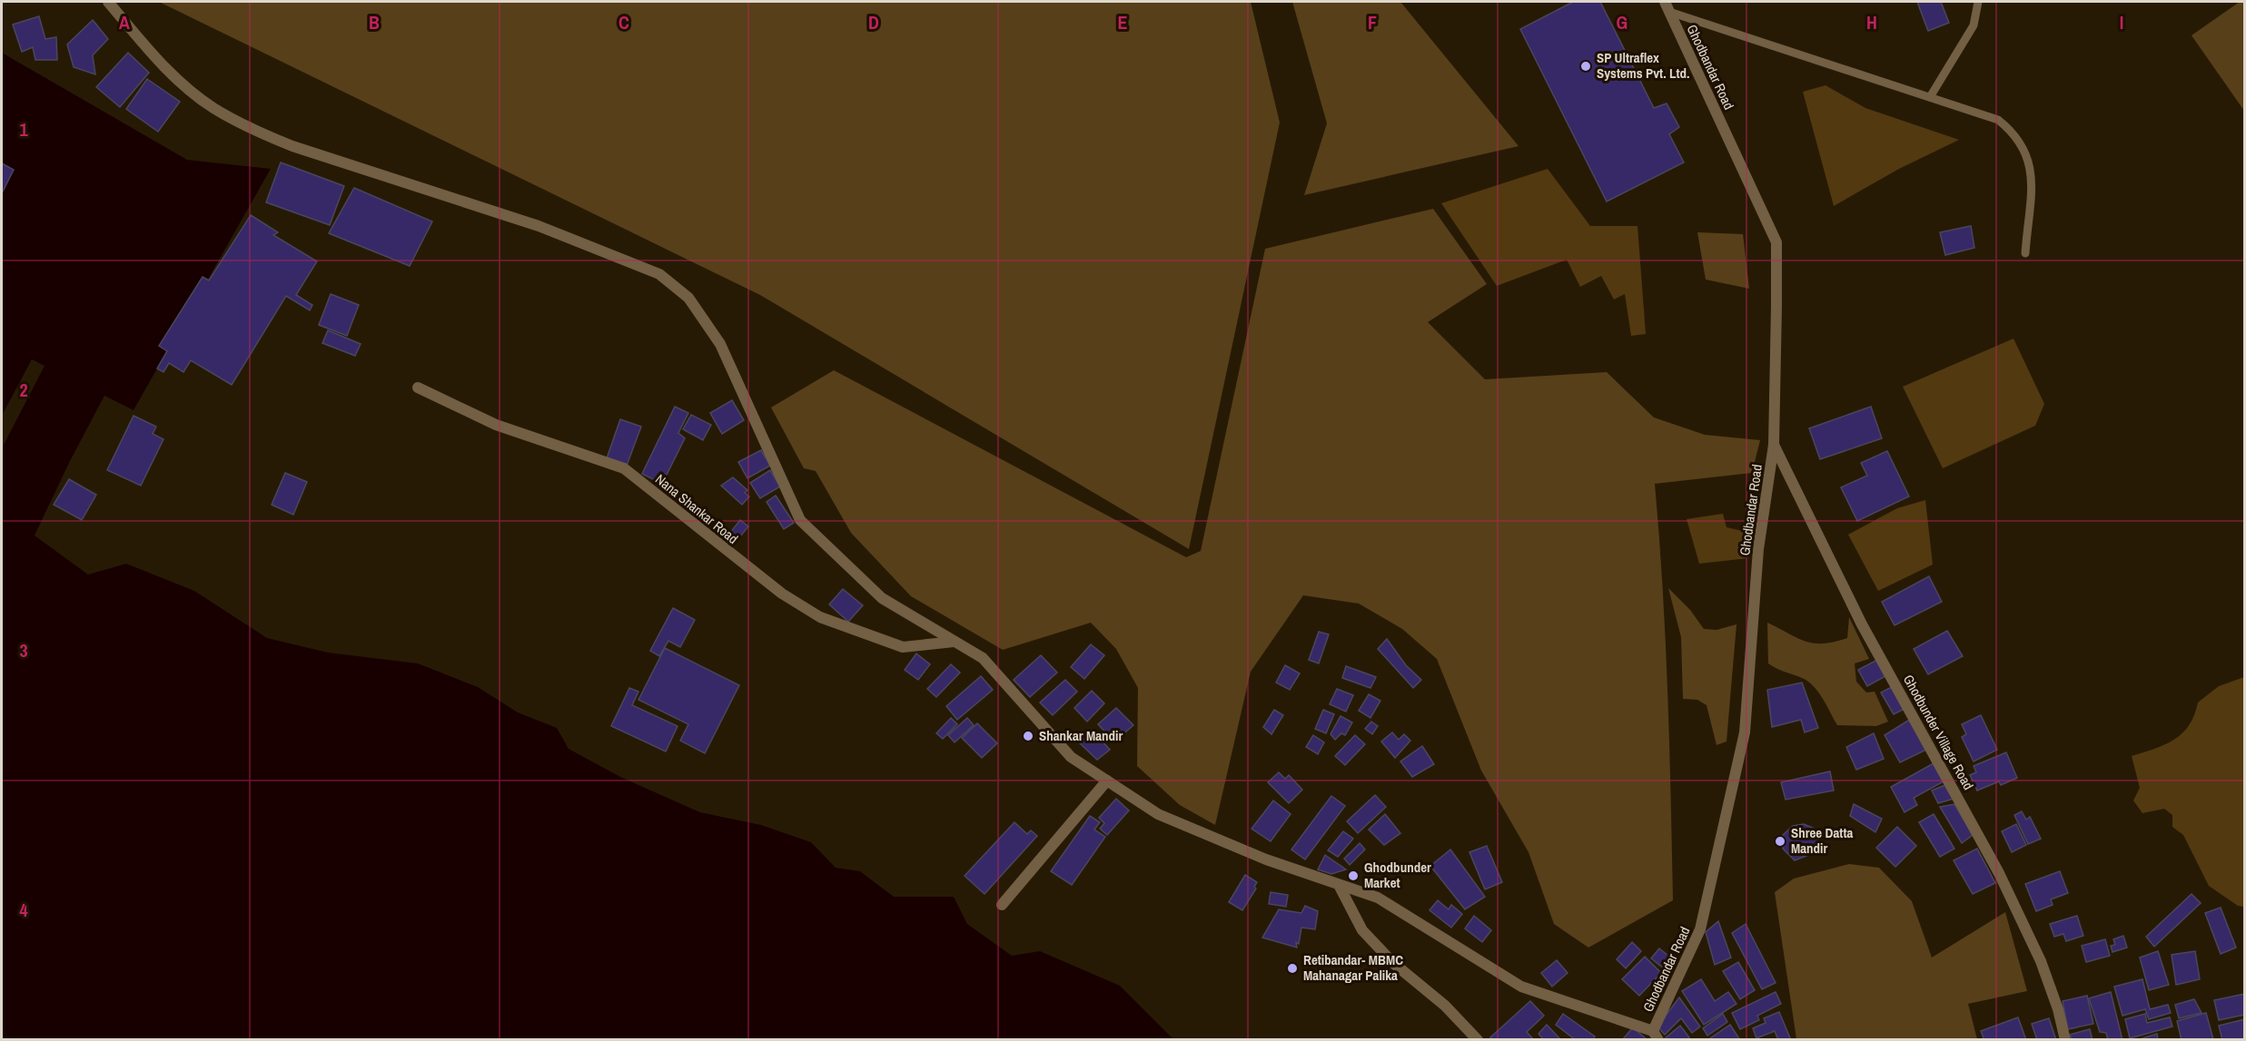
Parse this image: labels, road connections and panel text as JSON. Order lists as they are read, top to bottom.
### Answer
{
  "streets": {
    "street": ["Ghodbandar Road", "Nana Shankar Road", "Ghodbunder Village Road"]
  },
  "crossings": [
    ["Ghodbandar Road", "Ghodbunder Village Road"]
  ],
  "places": [
    "SP Ultraflex Systems Pvt. Ltd.",
    "Shankar Mandir",
    "Shree Datta Mandir",
    "Ghodbunder Market",
    "Retibandar- MBMC Mahanagar Palika"
  ],
  "grid": {
    "columns": [
      "A",
      "B",
      "C",
      "D",
      "E",
      "F",
      "G",
      "H",
      "I"
    ],
    "rows": [
      "1",
      "2",
      "3",
      "4"
    ]
  }
}
